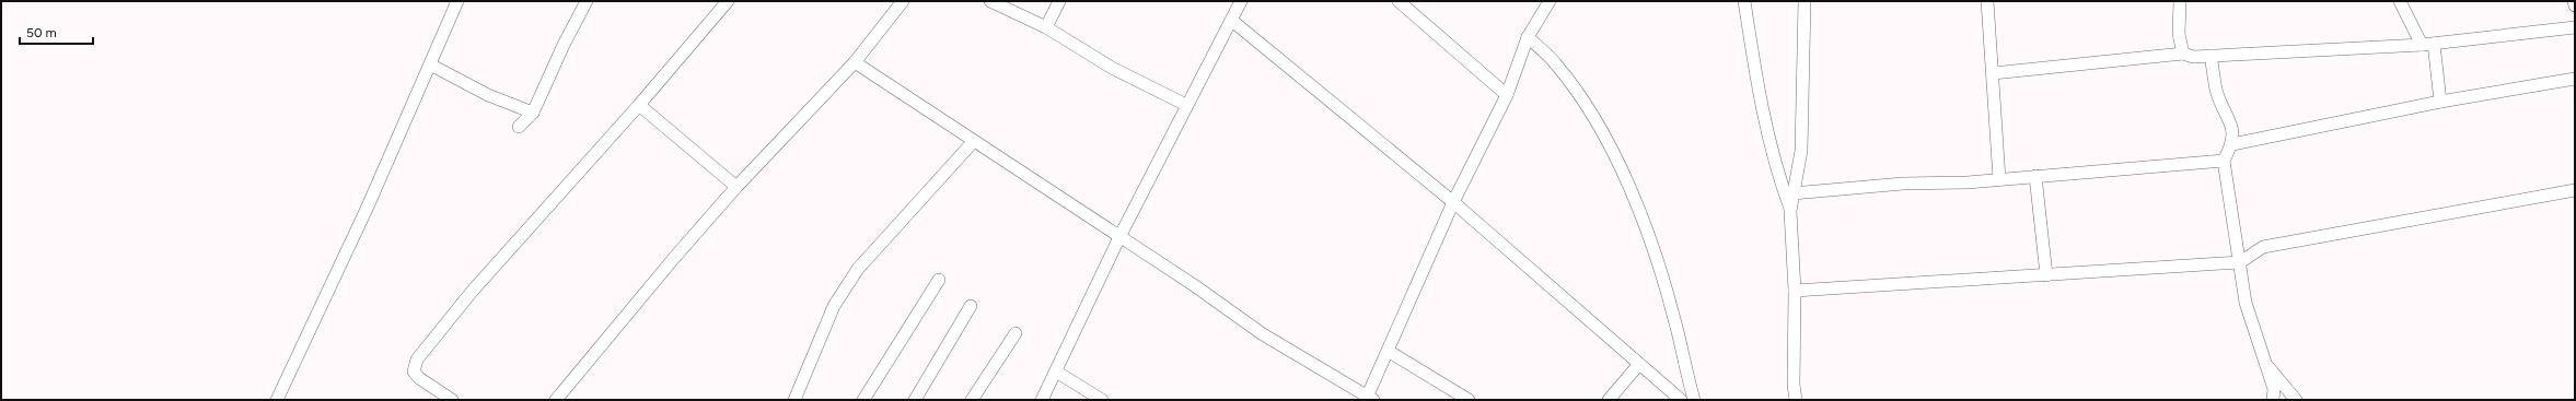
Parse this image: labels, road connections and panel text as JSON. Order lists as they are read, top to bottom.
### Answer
{
  "scale_bar": "50 m"
}
